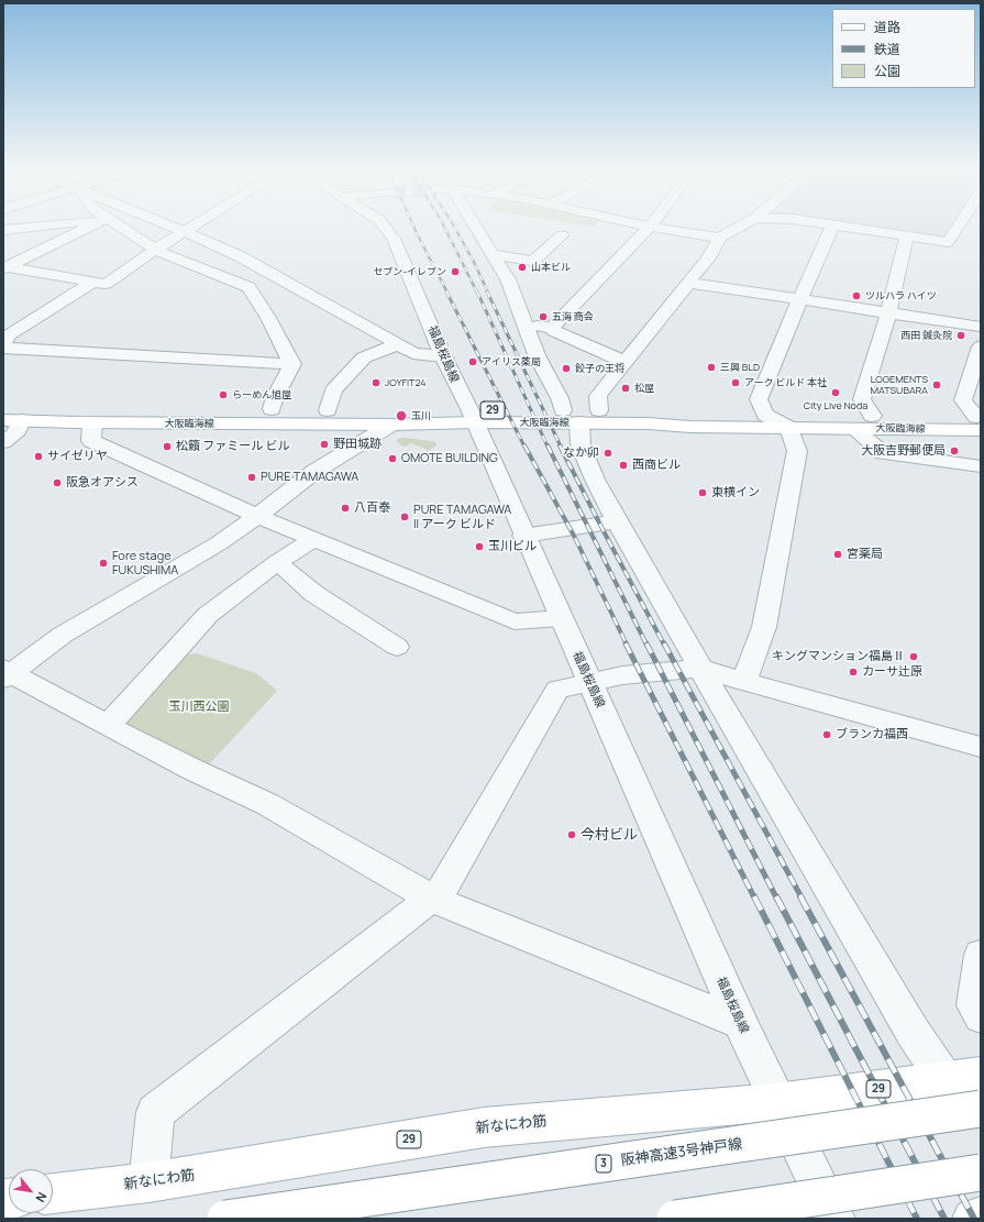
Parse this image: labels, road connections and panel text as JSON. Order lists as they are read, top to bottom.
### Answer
{
  "streets": {
    "main road": [
      "29",
      "大阪臨海線",
      "新なにわ筋",
      "阪神高速3号神戸線",
      "3"
    ],
    "street": ["福島桜島線"]
  },
  "crossings": [
    ["福島桜島線", "大阪臨海線"],
    ["福島桜島線", "新なにわ筋"]
  ],
  "parks": ["玉川西公園"],
  "places": [
    "山本ビル",
    "セブン-イレブン",
    "ツルハラ ハイツ",
    "五海 商会",
    "西田 鍼灸院",
    "アイリス薬局",
    "三興 BLD",
    "餃子の王将",
    "JOYFIT24",
    "アーク ビルド 本社",
    "LOGEMENTS MATSUBARA",
    "松屋",
    "City Live Noda",
    "らーめん旭屋",
    "玉川",
    "野田城跡",
    "松籟 ファミール ビル",
    "大阪吉野郵便局",
    "なか卯",
    "サイゼリヤ",
    "OMOTE BUILDING",
    "西商ビル",
    "PURE TAMAGAWA",
    "阪急オアシス",
    "東横イン",
    "八百泰",
    "PURE TAMAGAWA II アーク ビルド",
    "玉川ビル",
    "宮薬局",
    "Fore stage FUKUSHIMA",
    "キングマンション福島Ⅱ",
    "カーサ辻原",
    "ブランカ福西",
    "今村ビル"
  ],
  "legend": ["道路", "鉄道", "公園"],
  "north": "bottom right"
}
